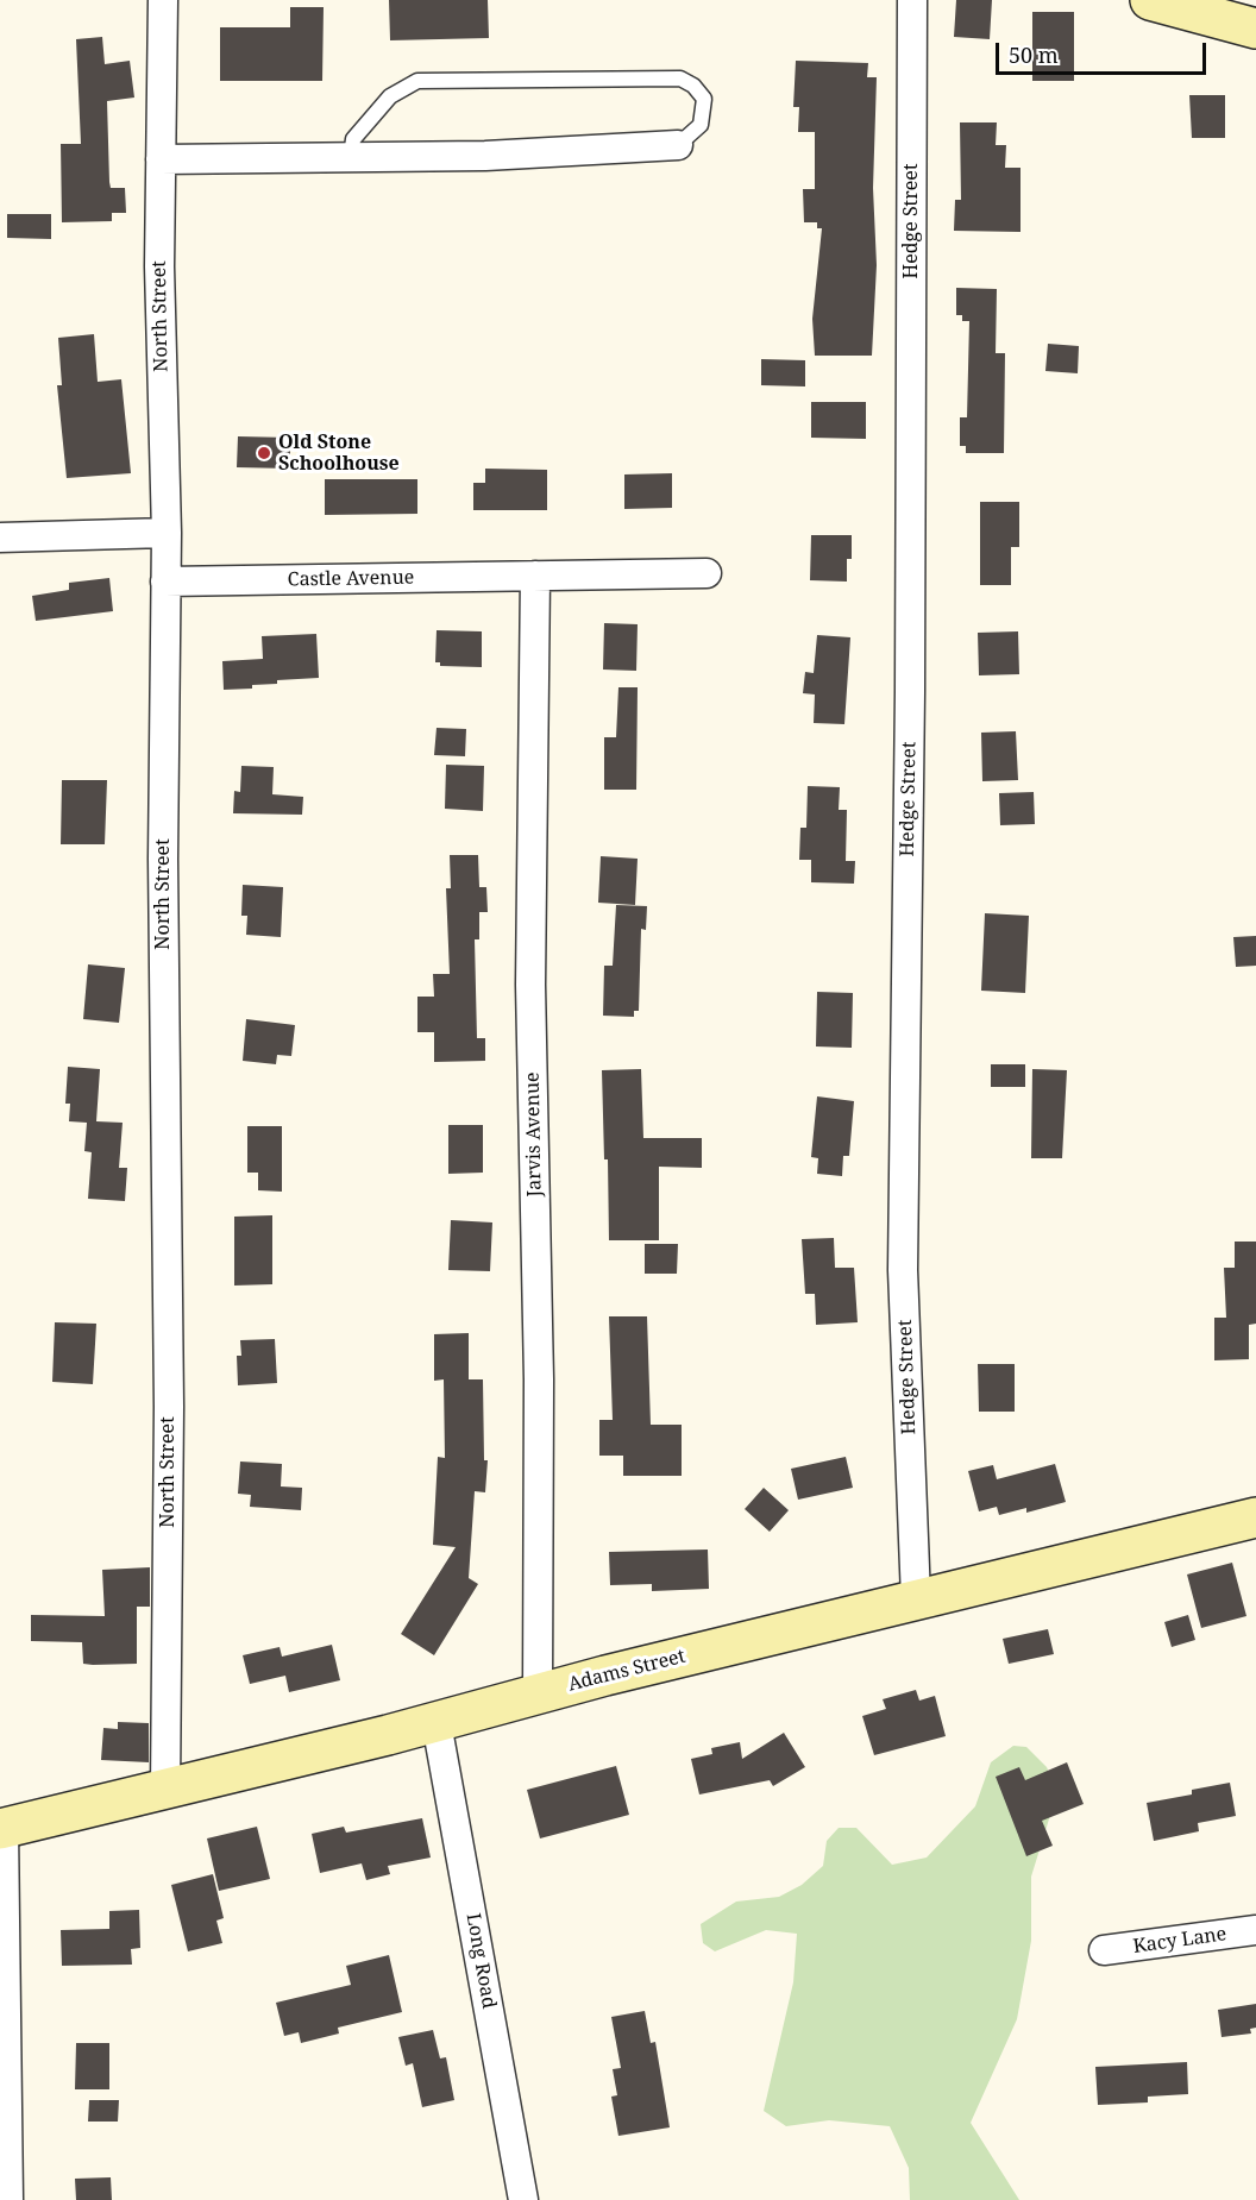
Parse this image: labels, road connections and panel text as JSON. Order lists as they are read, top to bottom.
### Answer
{
  "streets": {
    "main road": ["Adams Street"],
    "street": [
      "Hedge Street",
      "North Street",
      "Castle Avenue",
      "Jarvis Avenue",
      "Kacy Lane",
      "Long Road"
    ]
  },
  "crossings": [
    ["Hedge Street", "Adams Street"],
    ["North Street", "Castle Avenue"],
    ["North Street", "Adams Street"],
    ["Castle Avenue", "Jarvis Avenue"],
    ["Jarvis Avenue", "Adams Street"],
    ["Adams Street", "Long Road"]
  ],
  "places": ["Old Stone Schoolhouse"],
  "scale_bar": "50 m"
}
